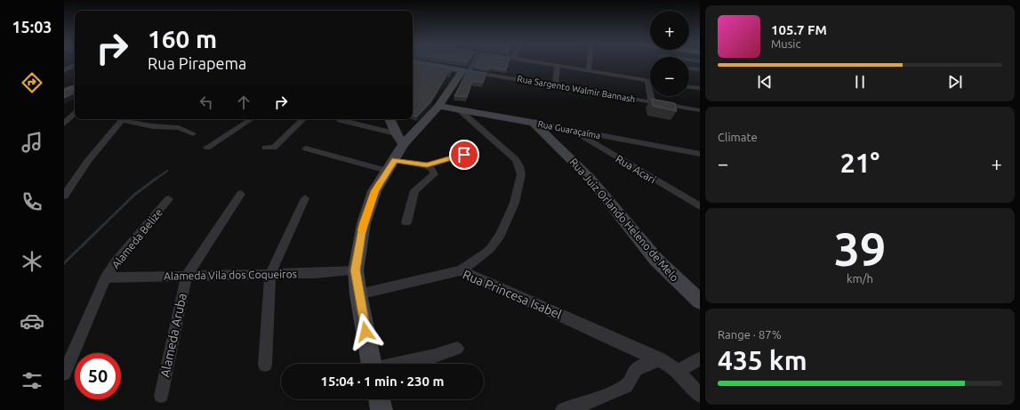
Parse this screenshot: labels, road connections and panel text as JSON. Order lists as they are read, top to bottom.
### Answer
{
  "streets": {
    "main road": ["Rua Sargento Walmir Bannash", "Rua Guaraçaíma", "Rua Juiz Orlando Heleno de Melo"],
    "street": [
      "Rua Acari",
      "Alameda Belize",
      "Alameda Vila dos Coqueiros",
      "Rua Princesa Isabel",
      "Alameda Aruba"
    ]
  },
  "crossings": [
    ["Rua Guaraçaíma", "Rua Acari"],
    ["Rua Guaraçaíma", "Rua Juiz Orlando Heleno de Melo"],
    ["Alameda Belize", "Alameda Vila dos Coqueiros"],
    ["Alameda Vila dos Coqueiros", "Alameda Aruba"]
  ],
  "page": {
    "tabs": "15:03",
    "map_buttons": ["+", "−"],
    "turn": ["160 m", "Rua Pirapema"],
    "song": ["105.7 FM", "Music"],
    "tile": [
      "Climate",
      ["39", "km/h"],
      ["Range · 87%", "435 km"]
    ],
    "heat": ["−", "21°", "+"],
    "limit": "50",
    "trip": "15:04 · 1 min · 230 m"
  }
}
